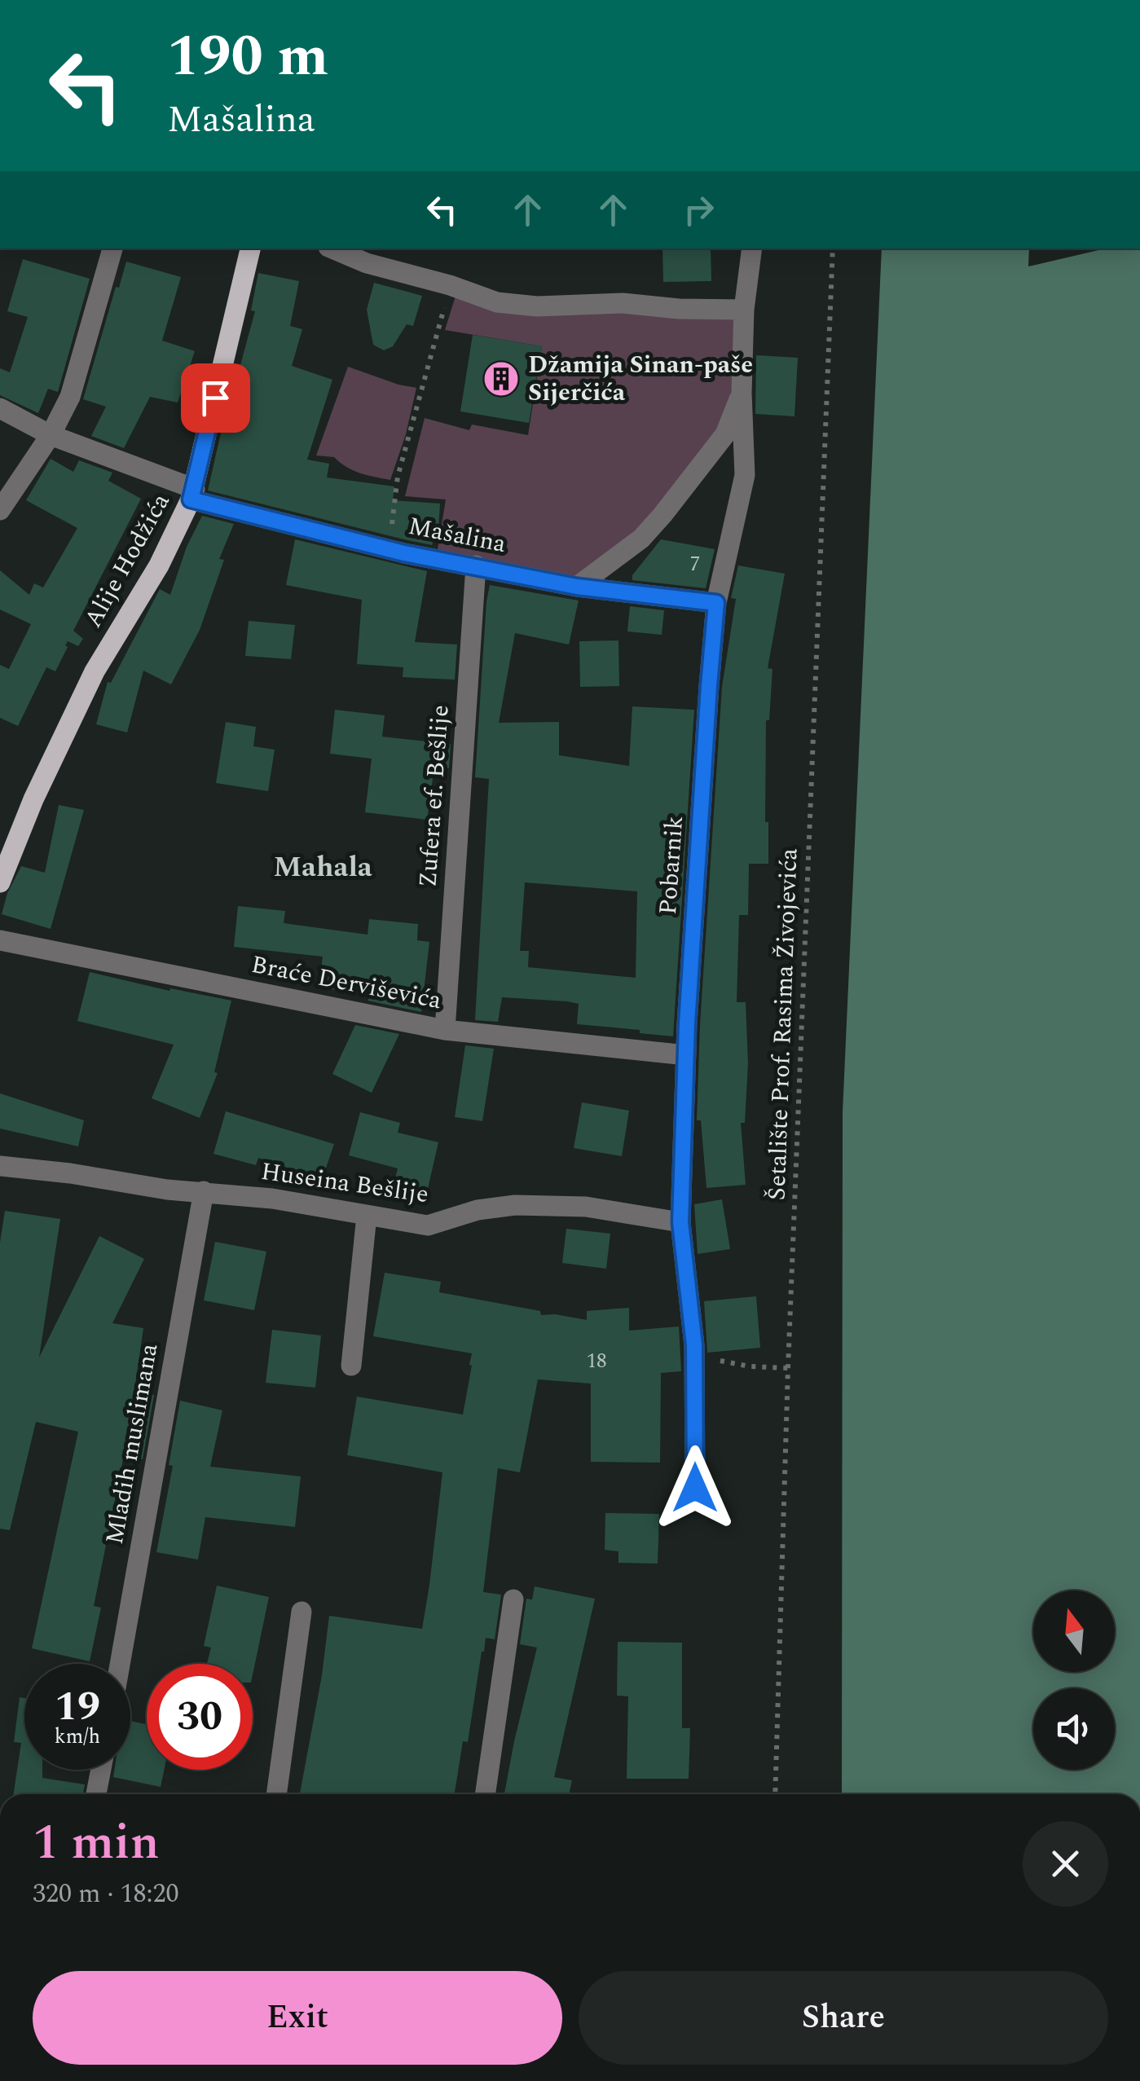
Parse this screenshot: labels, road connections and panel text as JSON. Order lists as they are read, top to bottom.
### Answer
{
  "streets": {
    "main road": ["Alije Hodžića"],
    "street": [
      "Mašalina",
      "Zufera ef. Bešlije",
      "Pobarnik",
      "Braće Derviševića",
      "Huseina Bešlije",
      "Mladih muslimana"
    ],
    "path": ["Šetalište Prof. Rasima Živojevića"]
  },
  "crossings": [
    ["Mašalina", "Alije Hodžića"],
    ["Mašalina", "Zufera ef. Bešlije"],
    ["Mašalina", "Pobarnik"],
    ["Zufera ef. Bešlije", "Braće Derviševića"],
    ["Pobarnik", "Braće Derviševića"],
    ["Pobarnik", "Huseina Bešlije"],
    ["Huseina Bešlije", "Mladih muslimana"]
  ],
  "districts": ["Mahala"],
  "places": {
    "building": ["Džamija Sinan-paše Sijerčića"]
  },
  "house_numbers": ["7", "18"],
  "north": "top",
  "page": {
    "turn": ["190 m", "Mašalina"],
    "speed": "19 km/h",
    "limit": "30",
    "heading": ["1 min", "320 m · 18:20"],
    "buttons": ["Exit", "Share"]
  }
}
